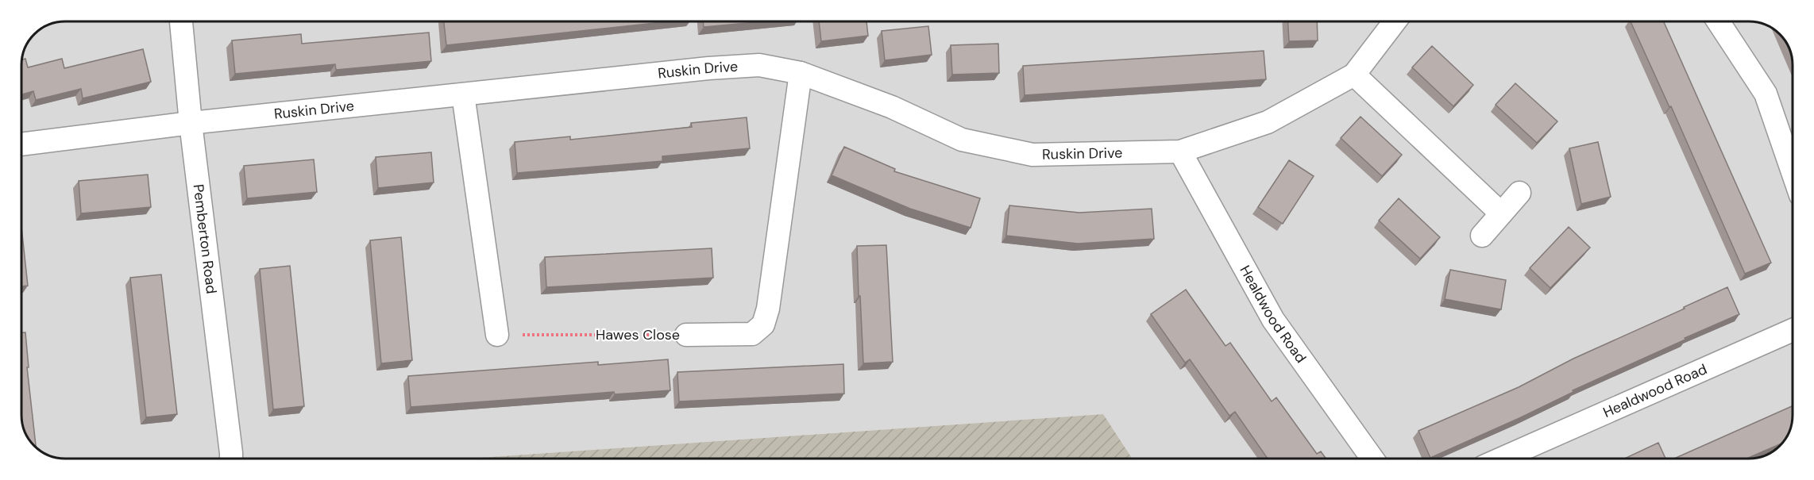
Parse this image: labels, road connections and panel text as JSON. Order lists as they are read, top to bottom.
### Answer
{
  "streets": {
    "street": [
      "Ruskin Drive",
      "Pemberton Road",
      "Healdwood Road",
      "Hawes Close"
    ]
  },
  "crossings": [
    ["Ruskin Drive", "Pemberton Road"],
    ["Ruskin Drive", "Healdwood Road"],
    ["Ruskin Drive", "Hawes Close"]
  ]
}
